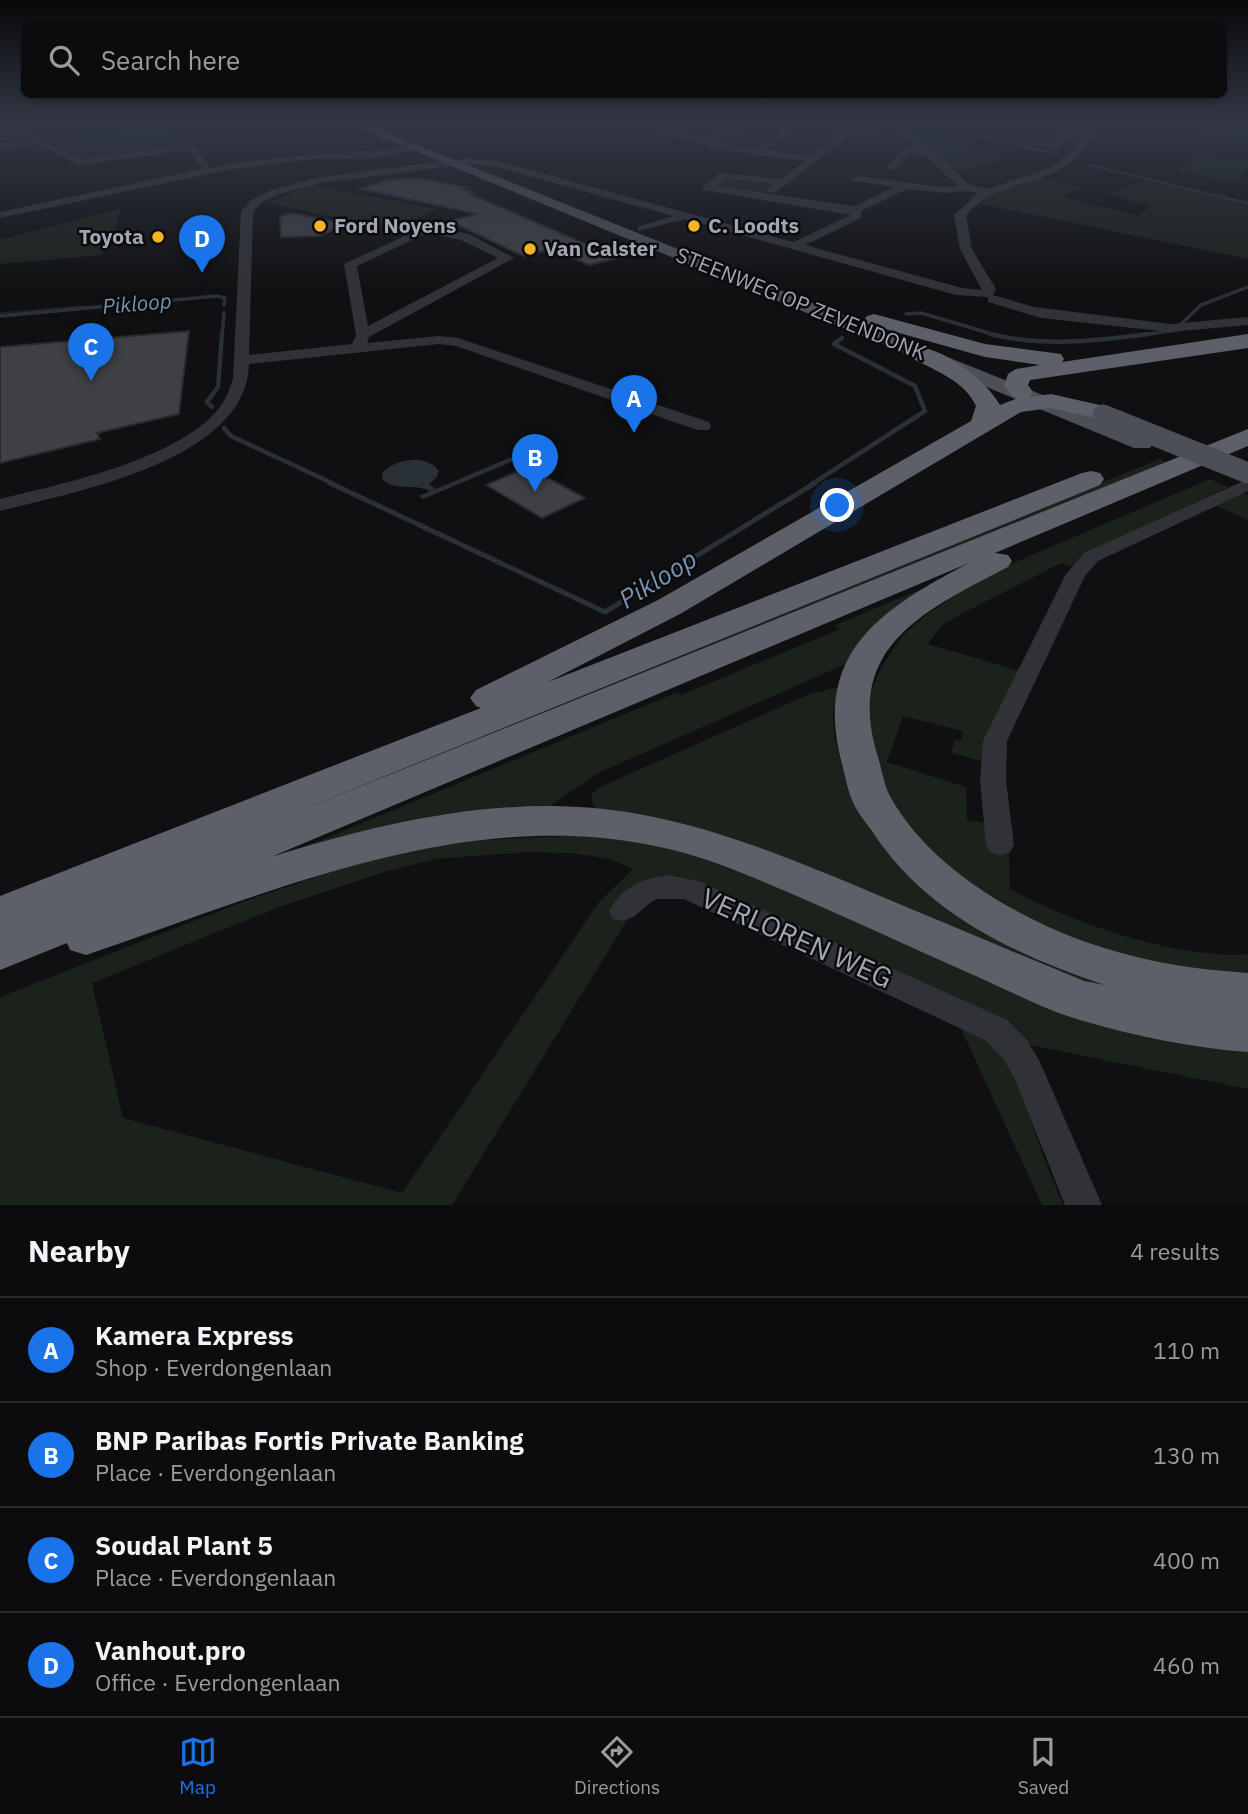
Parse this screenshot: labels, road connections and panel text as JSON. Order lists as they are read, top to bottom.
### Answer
{
  "streets": {
    "main road": ["STEENWEG OP ZEVENDONK"],
    "street": ["VERLOREN WEG"]
  },
  "water": ["Pikloop"],
  "places": [
    "Ford Noyens",
    "C. Loodts",
    "Toyota",
    "Van Calster"
  ],
  "page": {
    "search": "Search here",
    "pins": [
      "D",
      "C",
      "A",
      "B"
    ],
    "heading": ["Nearby", "4 results"],
    "list": [
      {
        "mark": "A",
        "name": "Kamera Express",
        "note": "Shop · Everdongenlaan",
        "value": "110 m"
      },
      {
        "mark": "B",
        "name": "BNP Paribas Fortis Private Banking",
        "note": "Place · Everdongenlaan",
        "value": "130 m"
      },
      {
        "mark": "C",
        "name": "Soudal Plant 5",
        "note": "Place · Everdongenlaan",
        "value": "400 m"
      },
      {
        "mark": "D",
        "name": "Vanhout.pro",
        "note": "Office · Everdongenlaan",
        "value": "460 m"
      }
    ],
    "nav": ["Map", "Directions", "Saved"]
  }
}
